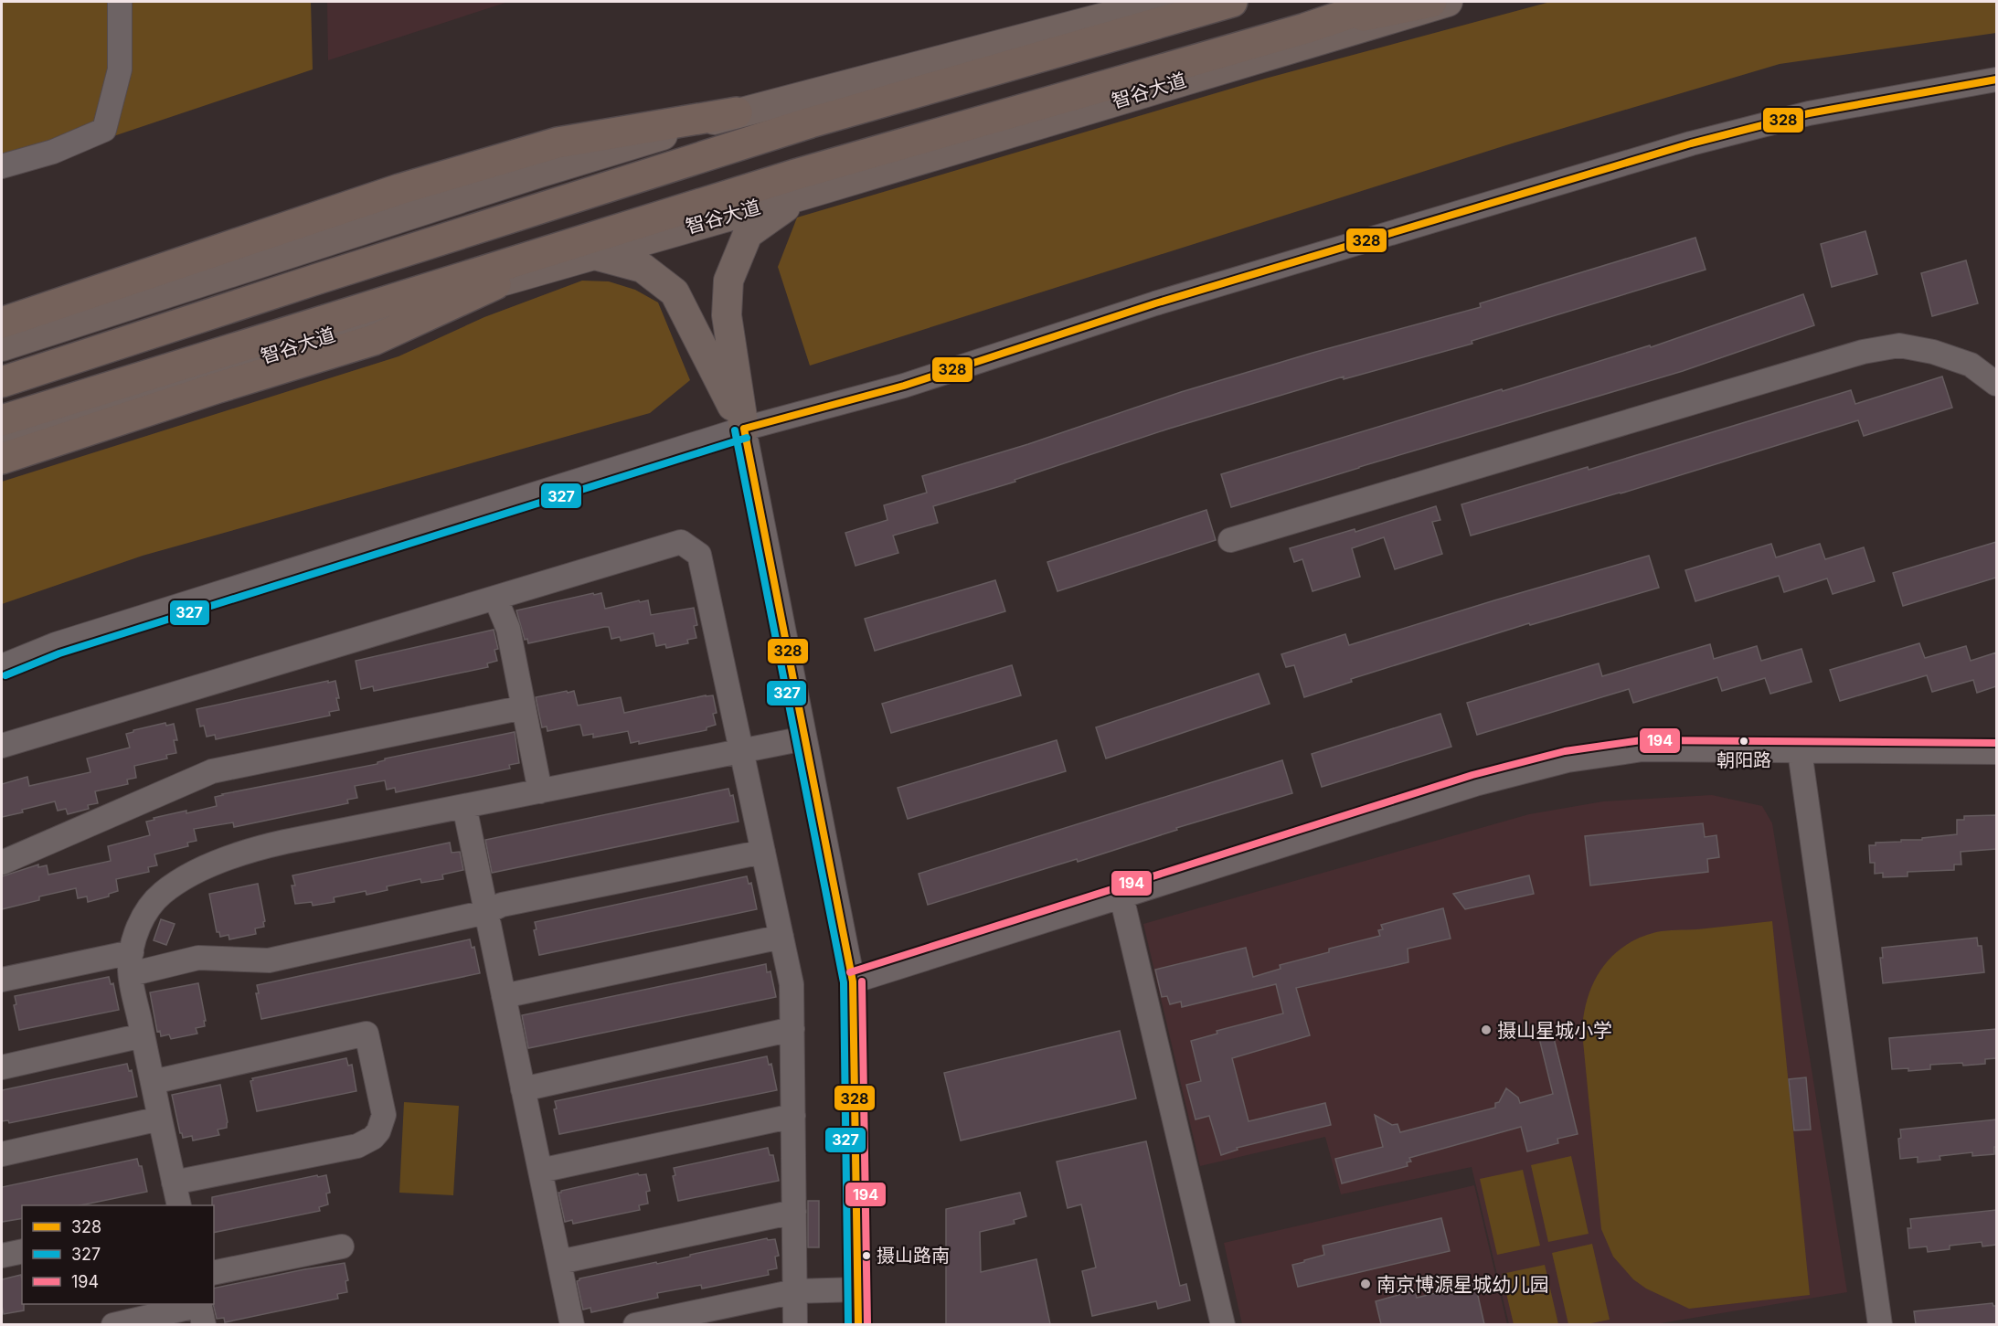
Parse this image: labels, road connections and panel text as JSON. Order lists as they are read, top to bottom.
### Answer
{
  "streets": {
    "highway": ["智谷大道"]
  },
  "places": [
    "朝阳路",
    "摄山星城小学",
    "摄山路南",
    "南京博源星城幼儿园"
  ],
  "lines": ["transit line 328", "transit line 327", "transit line 194"],
  "legend": ["328", "327", "194"]
}
